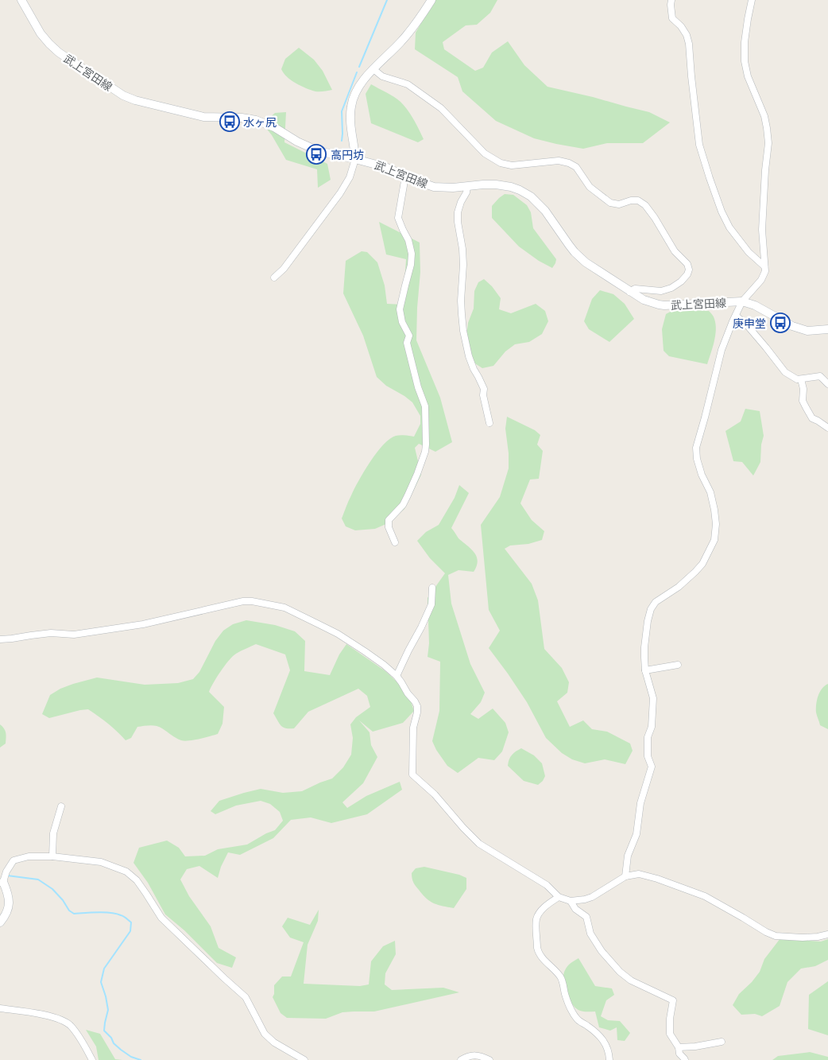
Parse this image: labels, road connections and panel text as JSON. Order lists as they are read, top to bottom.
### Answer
{
  "streets": {
    "main road": ["武上宮田線"]
  },
  "places": {
    "bus stop": ["水ヶ尻", "高円坊", "庚申堂"]
  }
}
